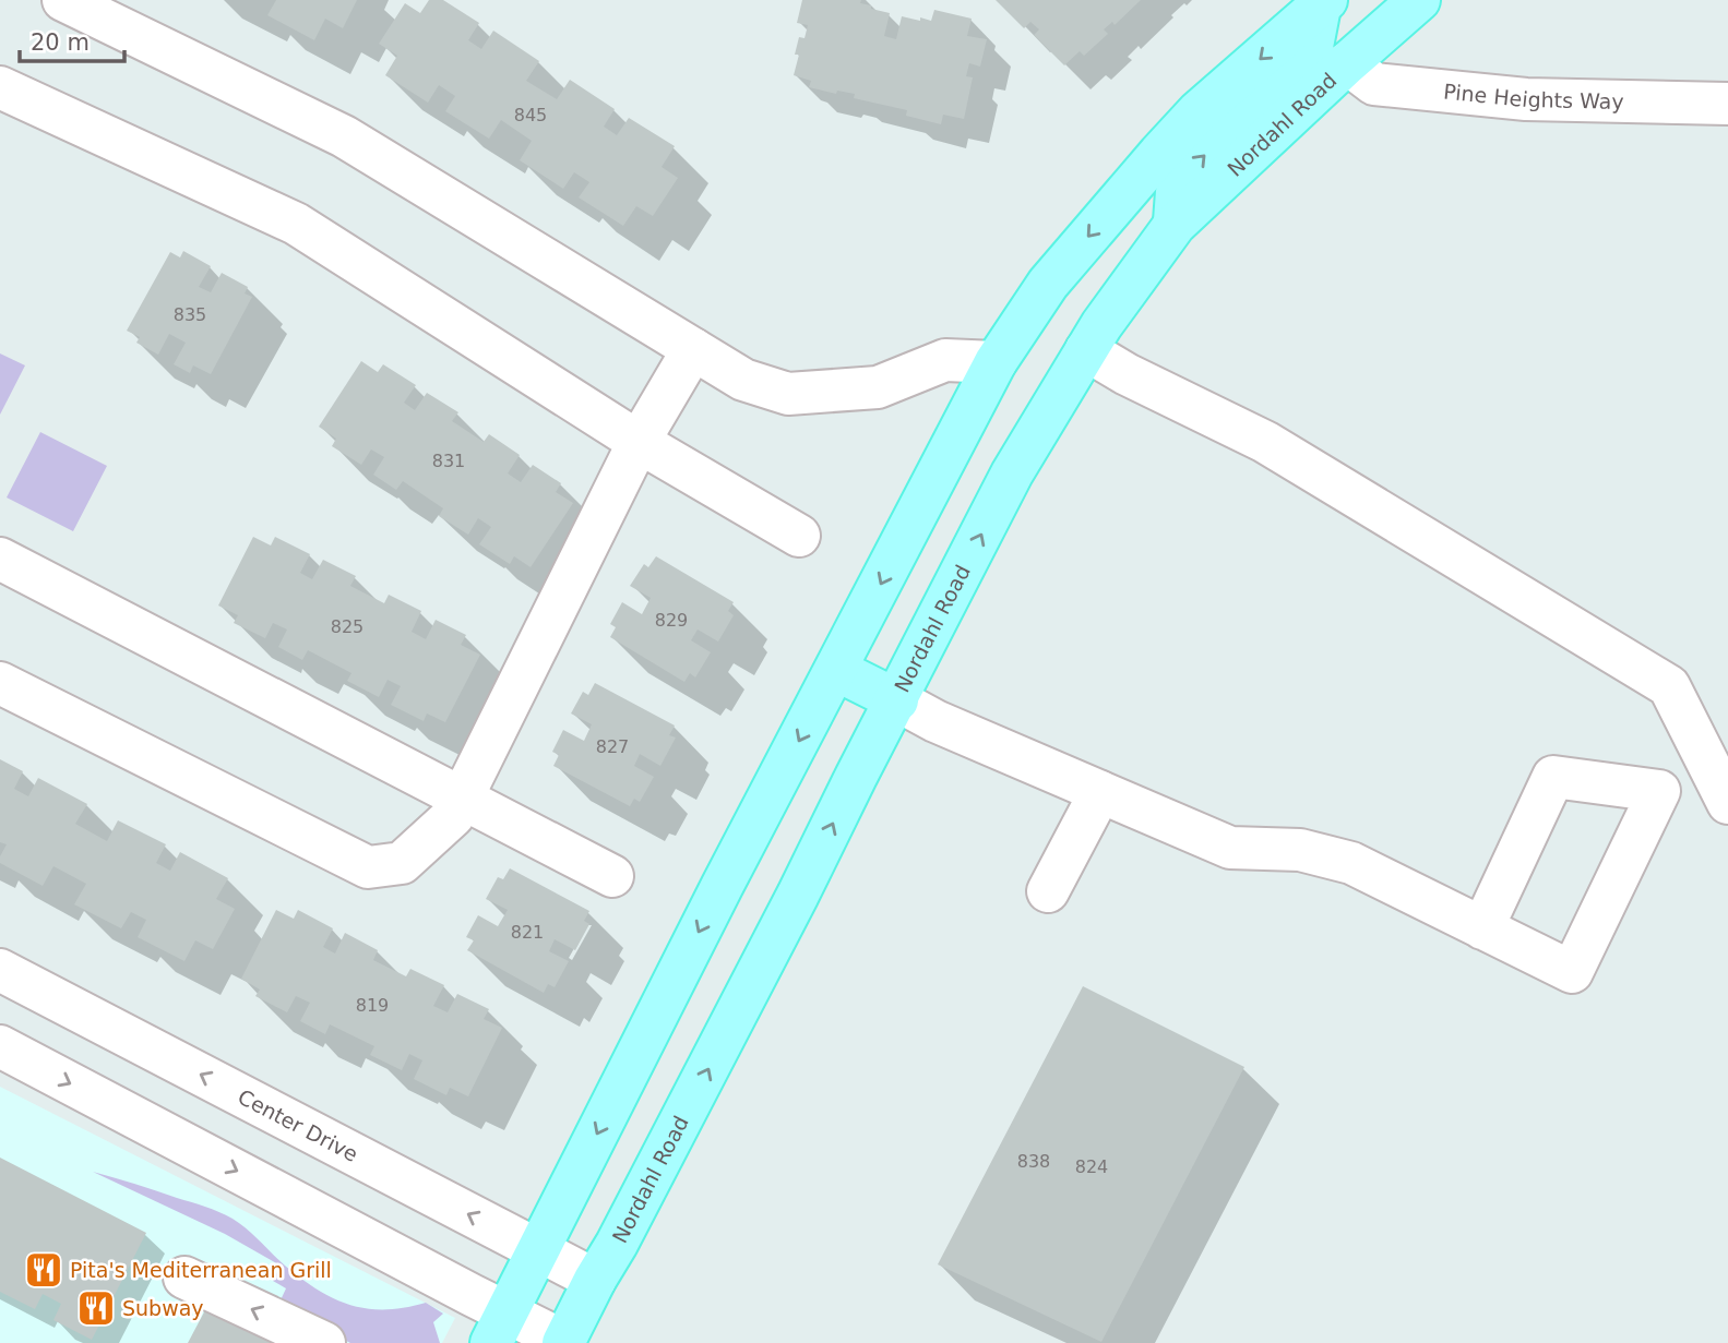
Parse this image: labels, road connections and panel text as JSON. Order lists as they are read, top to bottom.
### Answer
{
  "streets": {
    "main road": ["Nordahl Road"],
    "street": ["Pine Heights Way", "Center Drive"]
  },
  "crossings": [
    ["Pine Heights Way", "Nordahl Road"],
    ["Nordahl Road", "Center Drive"]
  ],
  "places": {
    "restaurant": ["Pita's Mediterranean Grill", "Subway"]
  },
  "house_numbers": [
    "845",
    "835",
    "831",
    "829",
    "825",
    "827",
    "821",
    "819",
    "838",
    "824"
  ],
  "scale_bar": "20 m"
}
